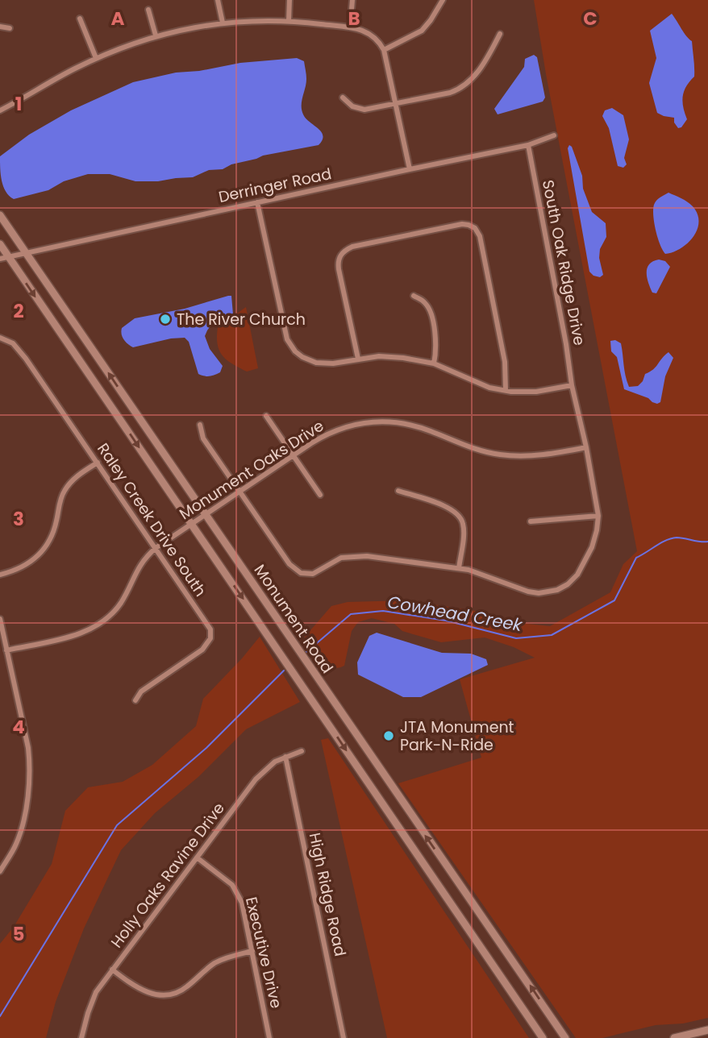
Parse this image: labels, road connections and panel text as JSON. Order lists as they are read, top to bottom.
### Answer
{
  "streets": {
    "main road": ["Monument Road"],
    "street": [
      "Derringer Road",
      "South Oak Ridge Drive",
      "Monument Oaks Drive",
      "Raley Creek Drive South",
      "Holly Oaks Ravine Drive",
      "High Ridge Road",
      "Executive Drive"
    ]
  },
  "crossings": [
    ["Derringer Road", "South Oak Ridge Drive"],
    ["Derringer Road", "Monument Road"],
    ["South Oak Ridge Drive", "Monument Oaks Drive"],
    ["Monument Oaks Drive", "Raley Creek Drive South"],
    ["Monument Oaks Drive", "Monument Road"],
    ["Holly Oaks Ravine Drive", "High Ridge Road"],
    ["Holly Oaks Ravine Drive", "Executive Drive"]
  ],
  "water": ["Cowhead Creek"],
  "places": ["The River Church", "JTA Monument Park-N-Ride"],
  "grid": {
    "columns": ["A", "B", "C"],
    "rows": [
      "1",
      "2",
      "3",
      "4",
      "5"
    ]
  }
}
